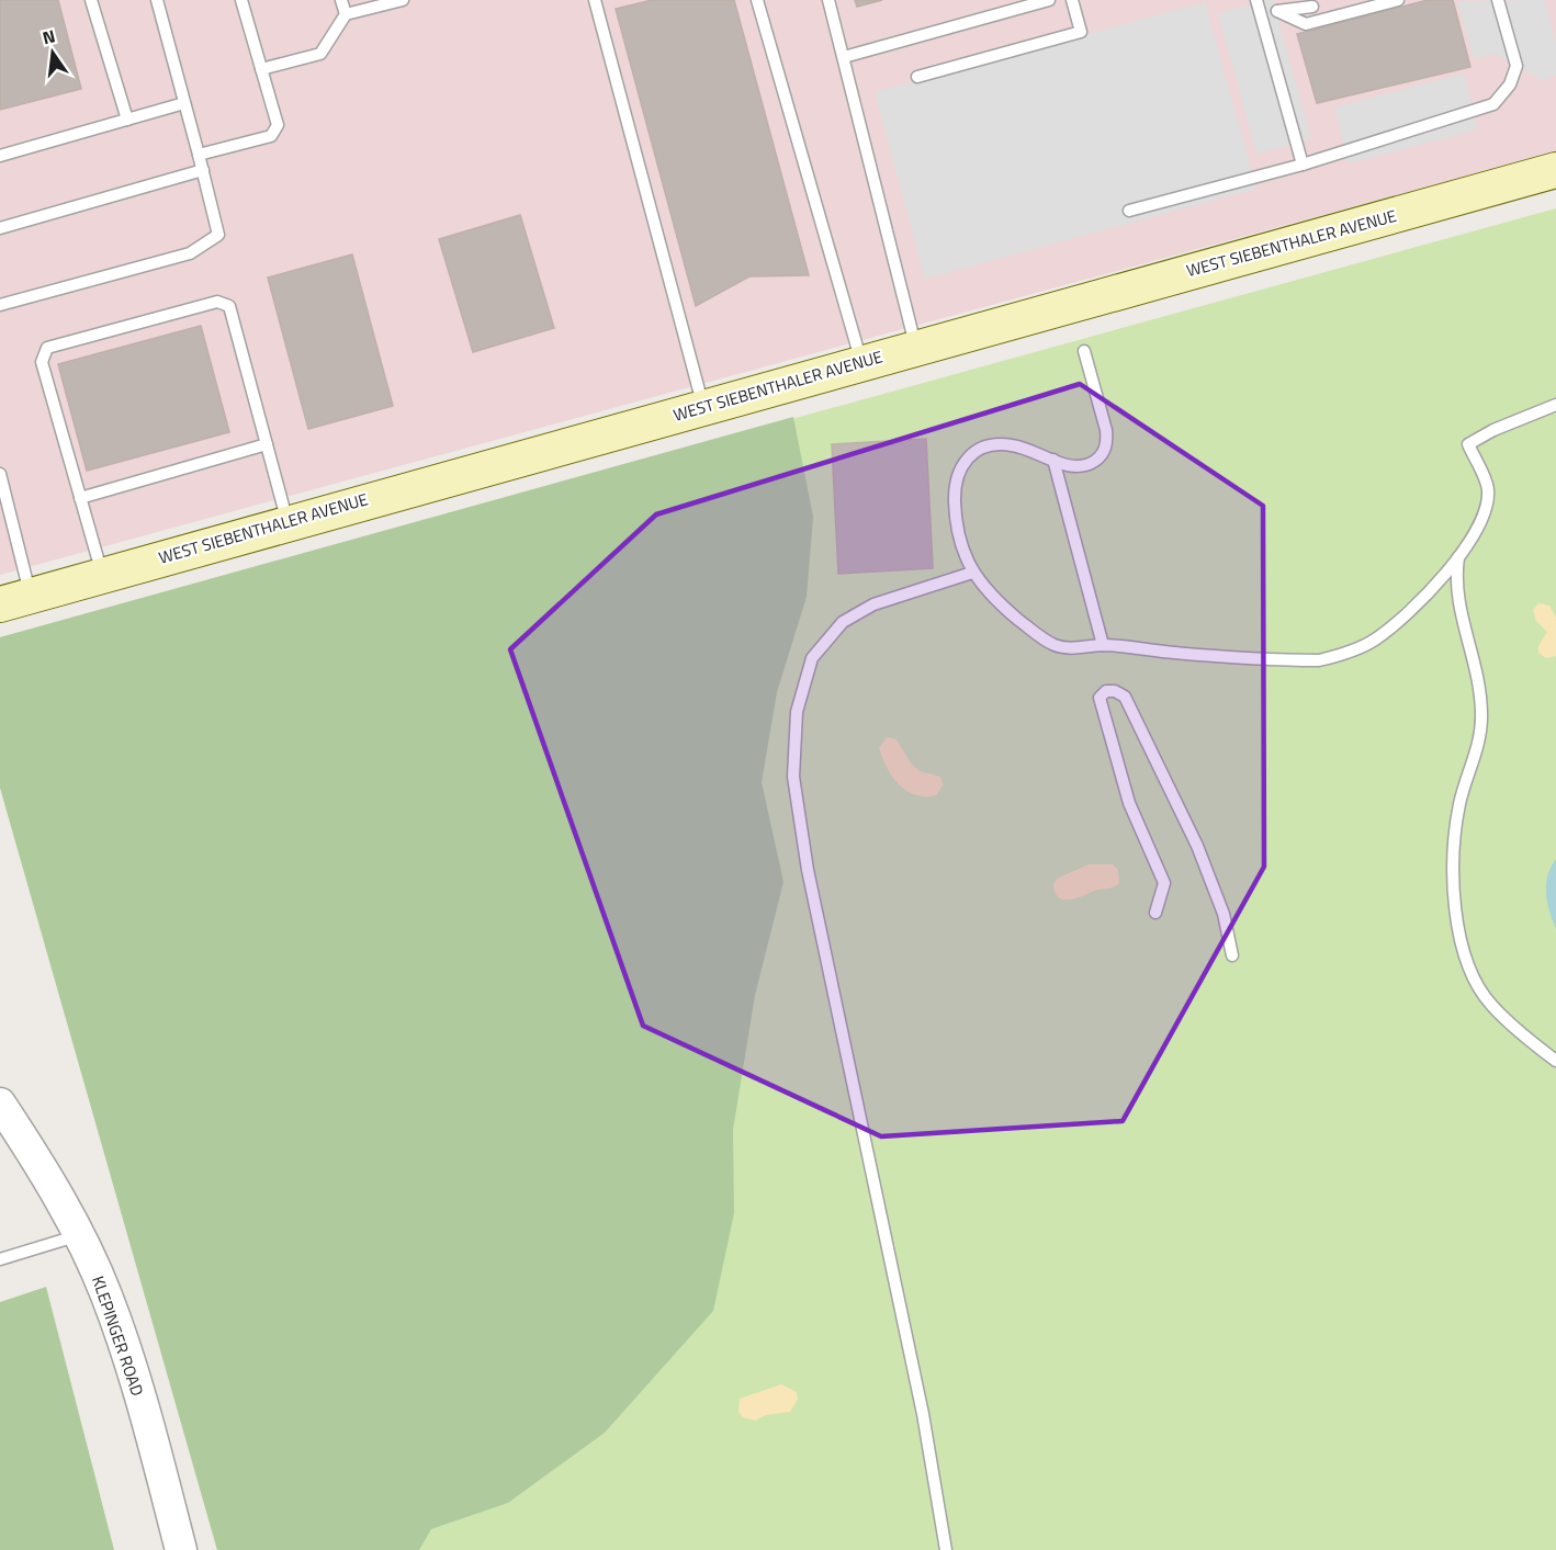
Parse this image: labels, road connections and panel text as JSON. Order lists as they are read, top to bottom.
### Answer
{
  "streets": {
    "main road": ["WEST SIEBENTHALER AVENUE"],
    "street": ["KLEPINGER ROAD"]
  },
  "north": "top"
}
